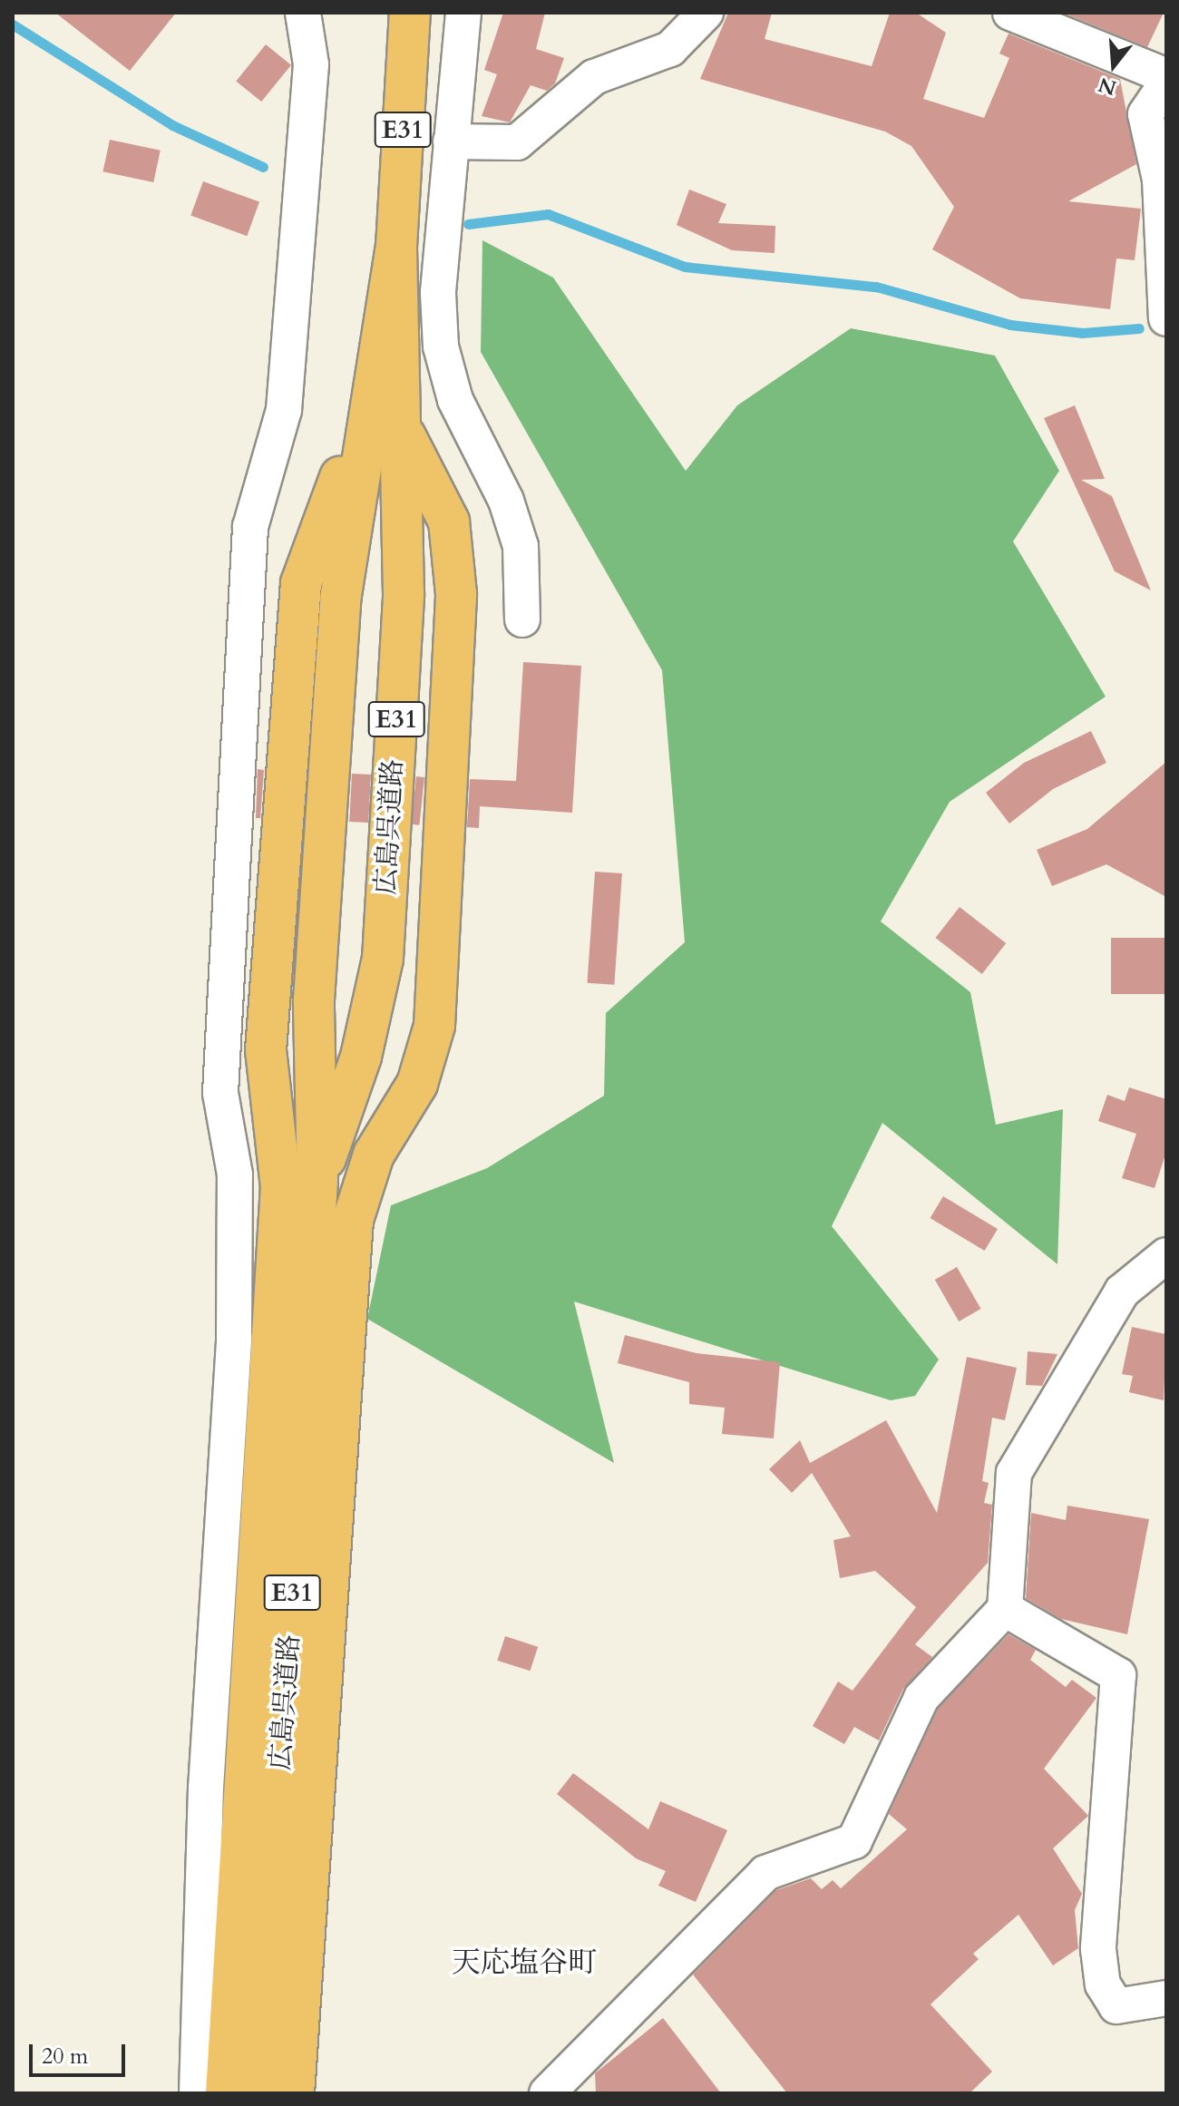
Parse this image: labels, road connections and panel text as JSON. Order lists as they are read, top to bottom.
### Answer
{
  "streets": {
    "highway": ["E31", "広島呉道路"]
  },
  "districts": ["天応塩谷町"],
  "scale_bar": "20 m",
  "north": "bottom"
}
